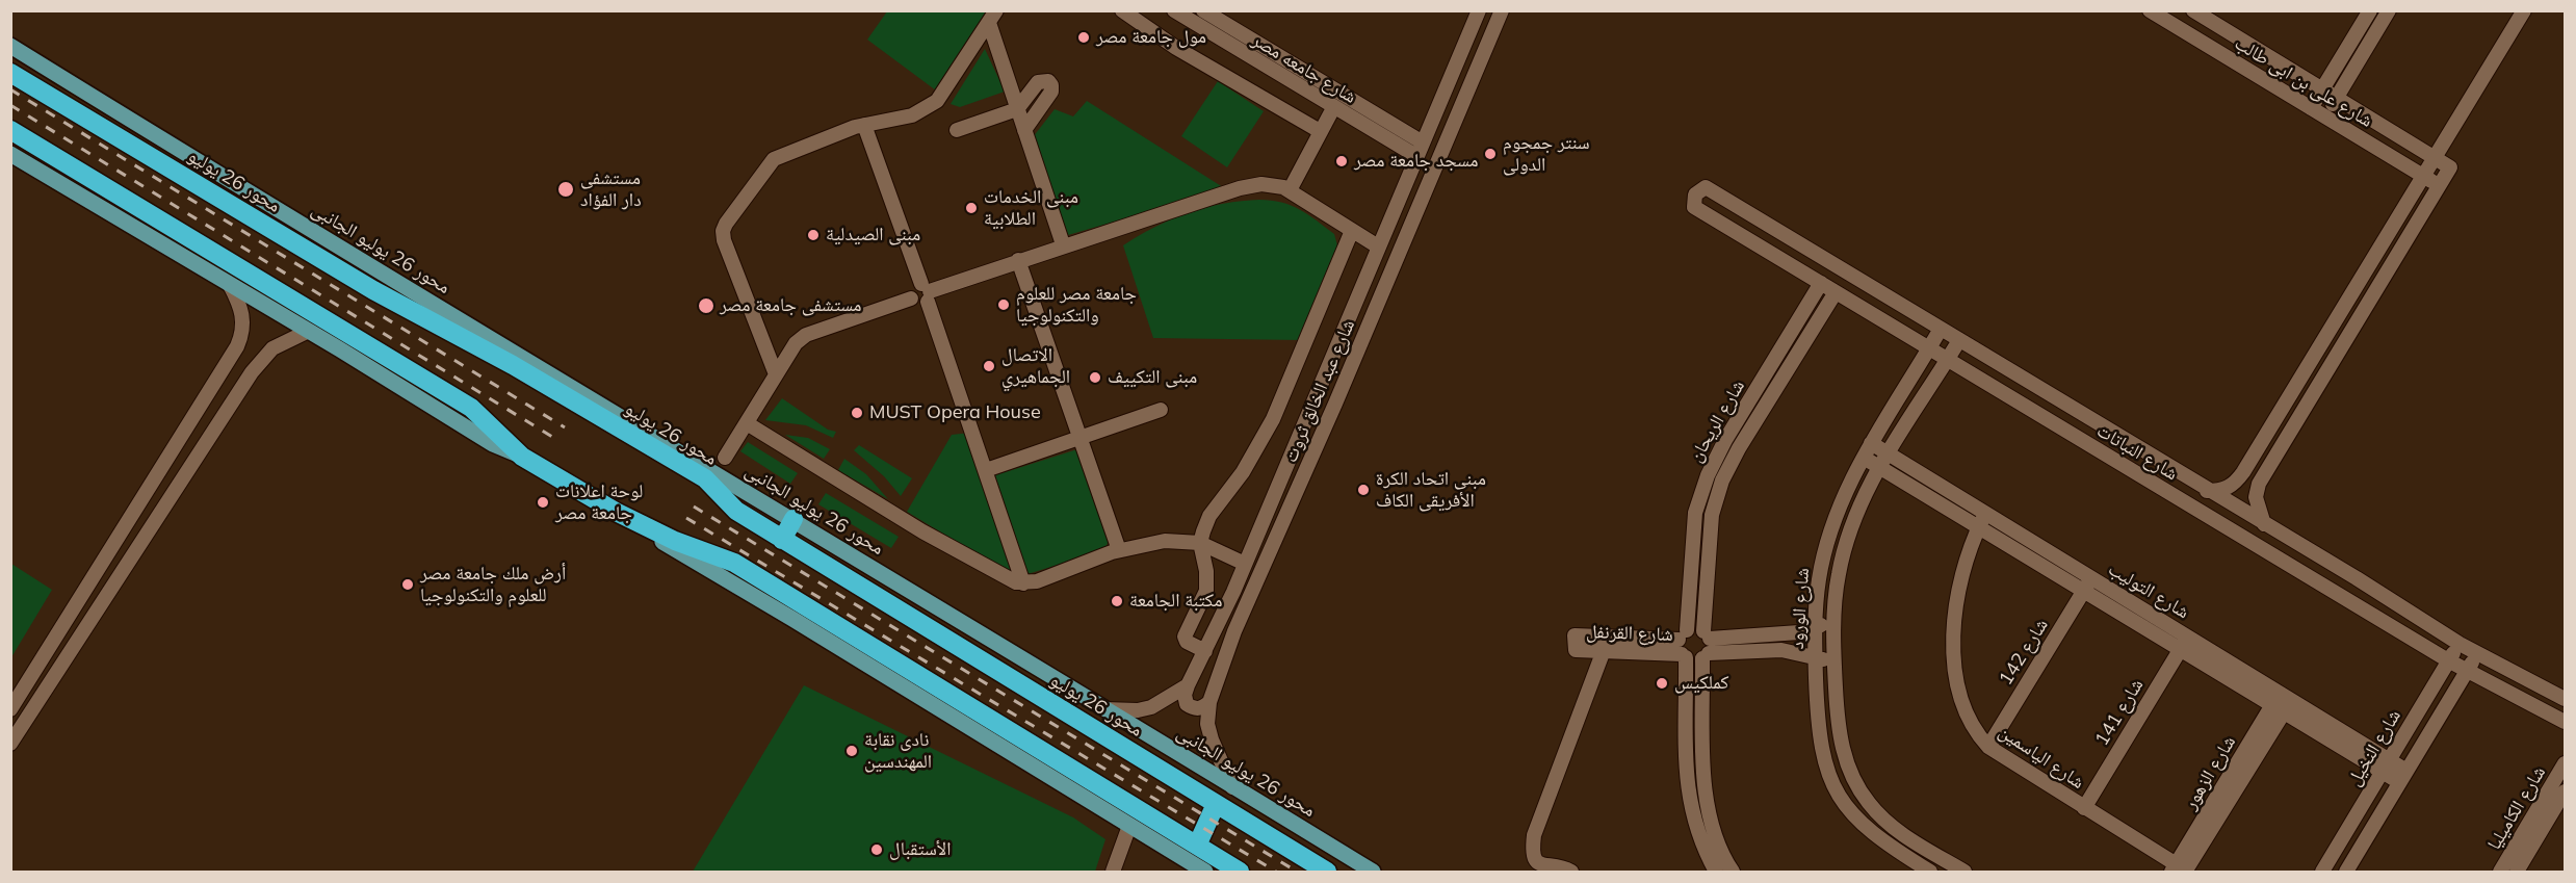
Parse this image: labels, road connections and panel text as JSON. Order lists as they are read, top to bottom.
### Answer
{
  "streets": {
    "highway": ["محور 26 يوليو"],
    "main road": ["محور 26 يوليو الجانبى"],
    "street": [
      "شارع جامعه مصر",
      "شارع على بن ابى طالب",
      "شارع عبد الخالق ثروت",
      "شارع الريحان",
      "شارع النباتات",
      "شارع التوليب",
      "شارع الورود",
      "شارع القرنفل",
      "شارع 142",
      "شارع 141",
      "شارع النخيل",
      "شارع الياسمين",
      "شارع الزهور",
      "شارع الكاميليا"
    ]
  },
  "crossings": [
    ["شارع جامعه مصر", "شارع عبد الخالق ثروت"],
    ["محور 26 يوليو", "محور 26 يوليو الجانبى"],
    ["محور 26 يوليو الجانبى", "شارع عبد الخالق ثروت"],
    ["شارع الريحان", "شارع النباتات"],
    ["شارع الريحان", "شارع القرنفل"],
    ["شارع النباتات", "شارع الورود"],
    ["شارع النباتات", "شارع النخيل"],
    ["شارع التوليب", "شارع الورود"],
    ["شارع التوليب", "شارع 142"],
    ["شارع التوليب", "شارع 141"],
    ["شارع التوليب", "شارع النخيل"],
    ["شارع التوليب", "شارع الياسمين"],
    ["شارع التوليب", "شارع الزهور"],
    ["شارع 142", "شارع الياسمين"],
    ["شارع 141", "شارع الياسمين"],
    ["شارع الياسمين", "شارع الزهور"]
  ],
  "places": [
    "مول جامعة مصر",
    "سنتر جمجوم الدولى",
    "مسجد جامعة مصر",
    "مستشفى دار الفؤاد",
    "مبنى الخدمات الطلابية",
    "مبنى الصيدلية",
    "جامعة مصر للعلوم والتكنولوجيا",
    "مستشفى جامعة مصر",
    "الاتصال الجماهيري",
    "مبنى التكييف",
    "MUST Opera House",
    "مبنى اتحاد الكرة الأفريقى الكاف",
    "لوحة اعلانات جامعة مصر",
    "أرض ملك جامعة مصر للعلوم والتكنولوجيا",
    "مكتبة الجامعة",
    "كملكيس",
    "نادى نقابة المهندسين",
    "الأستقبال"
  ]
}
